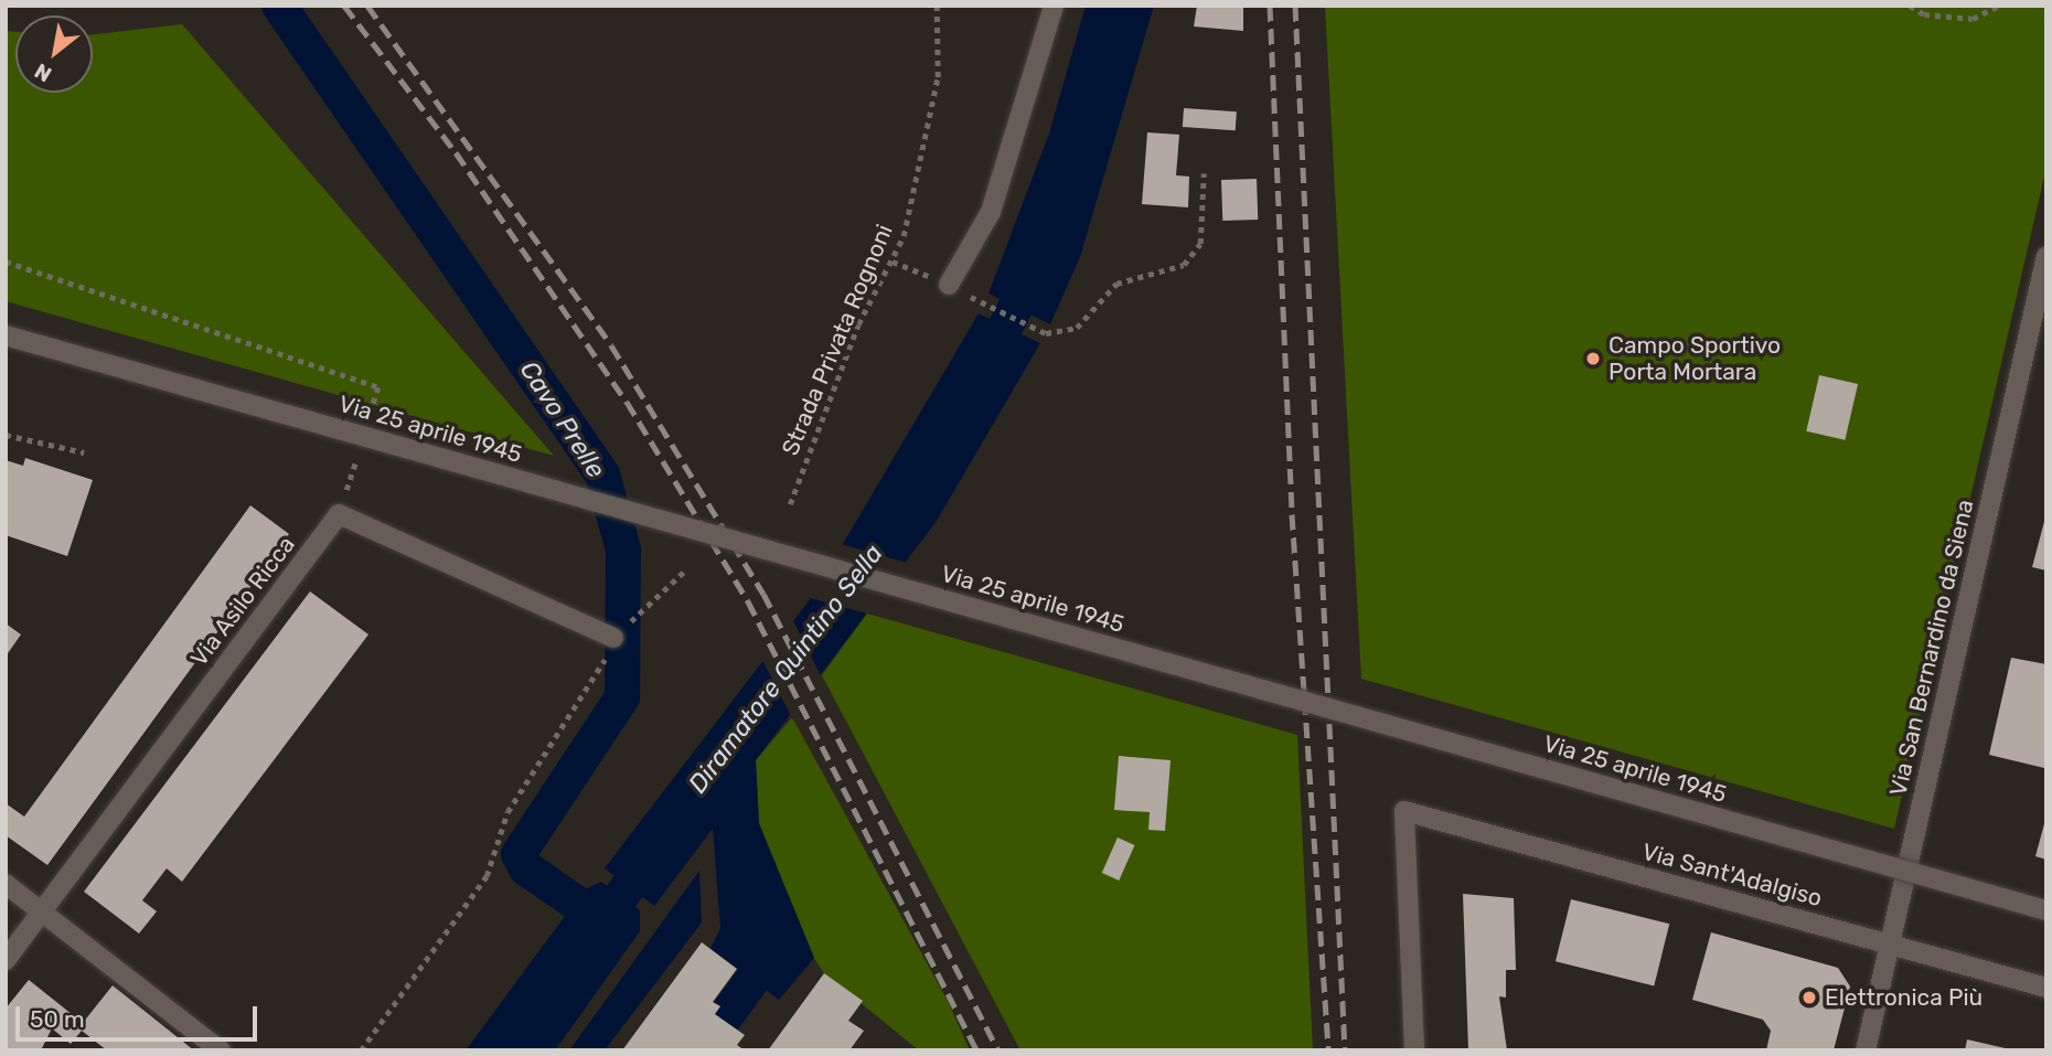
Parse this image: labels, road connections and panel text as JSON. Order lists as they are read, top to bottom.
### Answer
{
  "streets": {
    "street": [
      "Via 25 aprile 1945",
      "Via Asilo Ricca",
      "Via San Bernardino da Siena",
      "Via Sant'Adalgiso"
    ],
    "path": ["Strada Privata Rognoni"]
  },
  "crossings": [
    ["Via San Bernardino da Siena", "Via Sant'Adalgiso"]
  ],
  "water": ["Cavo Prelle", "Diramatore Quintino Sella"],
  "places": ["Campo Sportivo Porta Mortara", "Elettronica Più"],
  "scale_bar": "50 m",
  "north": "bottom left"
}
